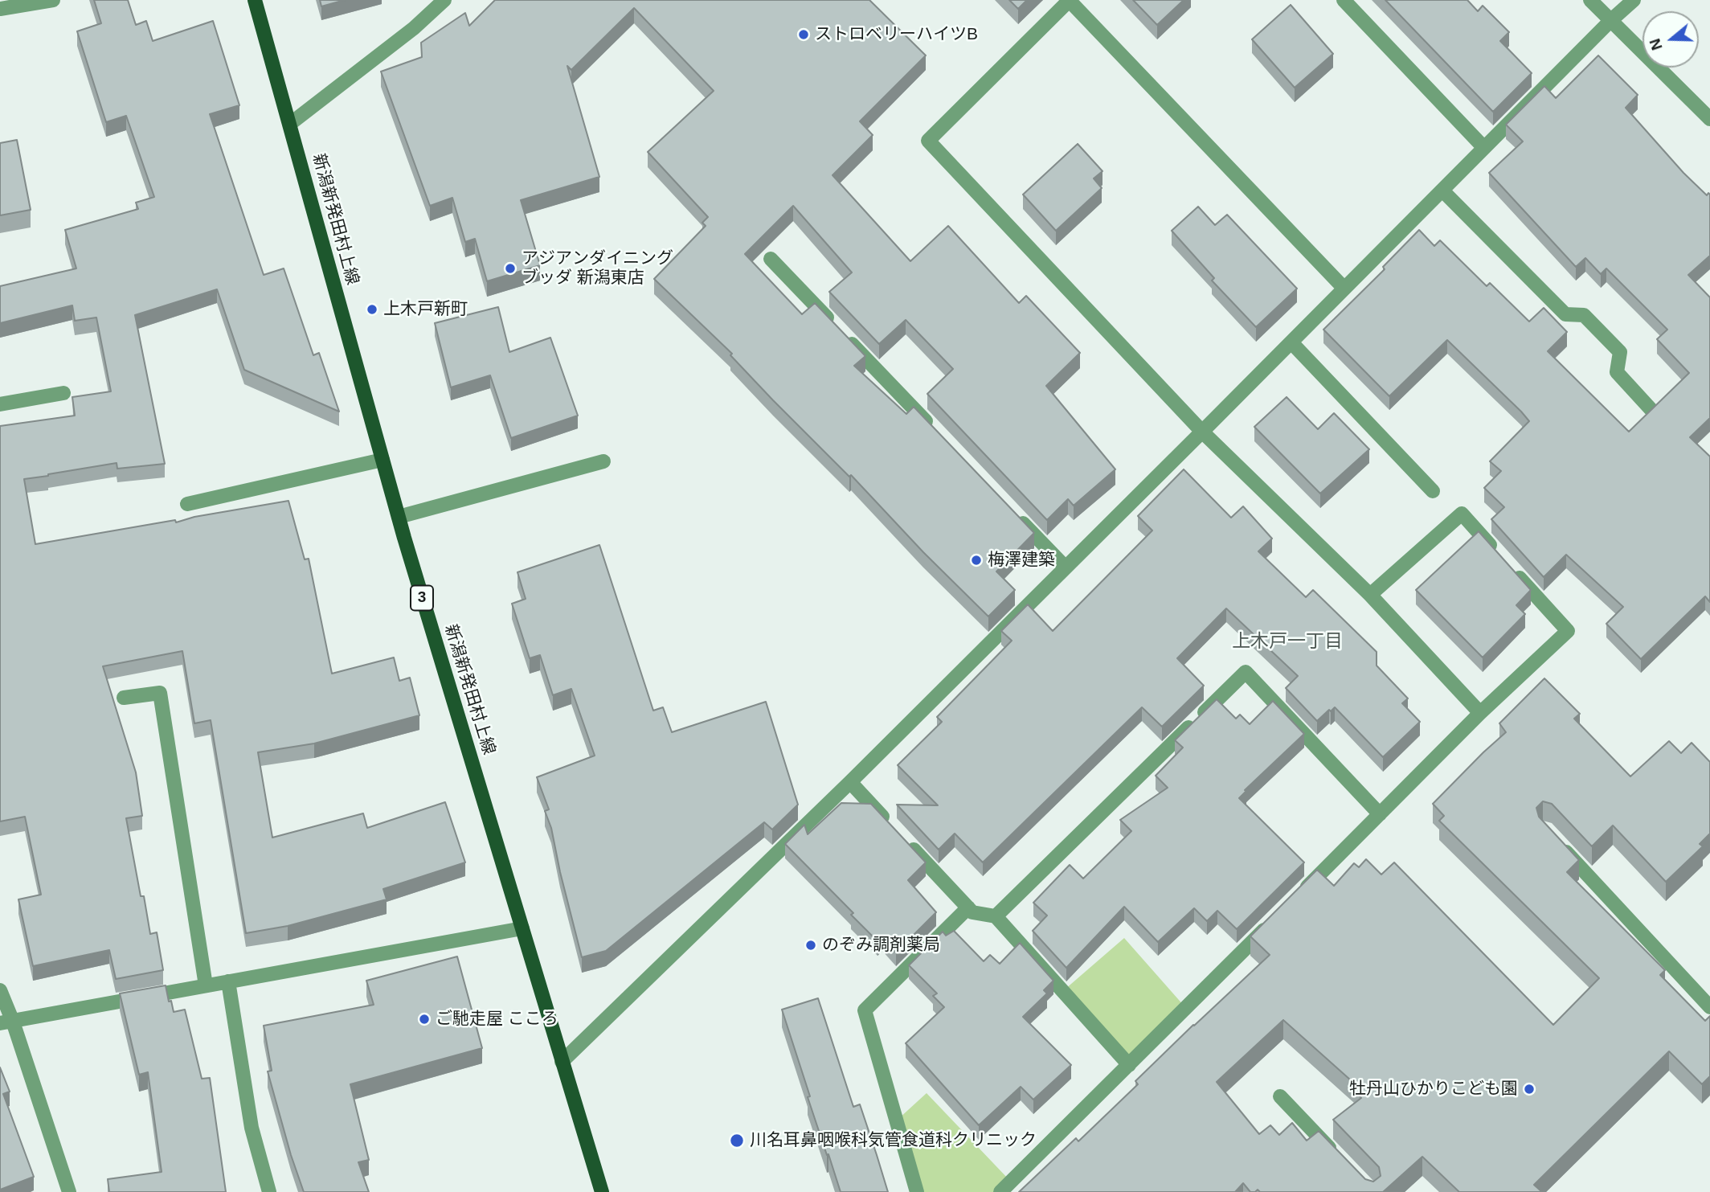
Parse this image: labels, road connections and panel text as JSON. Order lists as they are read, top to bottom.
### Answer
{
  "streets": {
    "main road": ["新潟新発田村上線", "3"]
  },
  "districts": ["上木戸一丁目"],
  "places": [
    "ストロベリーハイツB",
    "アジアンダイニング ブッダ 新潟東店",
    "上木戸新町",
    "梅澤建築",
    "のぞみ調剤薬局",
    "ご馳走屋 こころ",
    "牡丹山ひかりこども園",
    "川名耳鼻咽喉科気管食道科クリニック"
  ],
  "north": "left"
}
